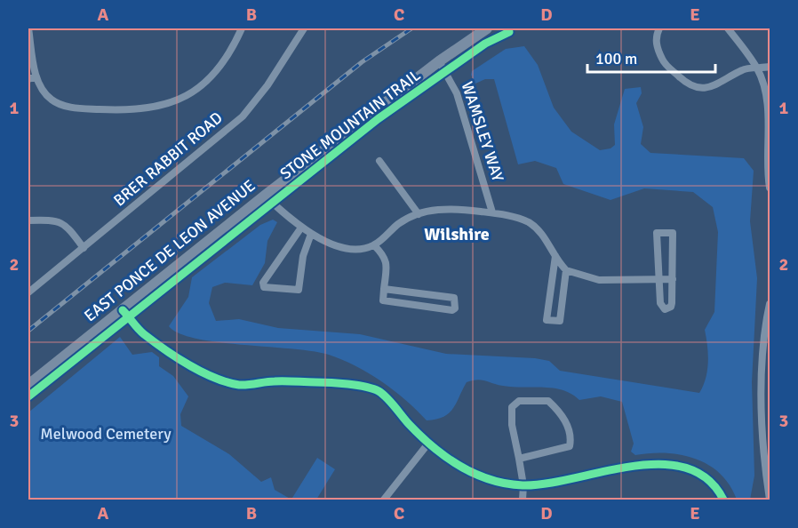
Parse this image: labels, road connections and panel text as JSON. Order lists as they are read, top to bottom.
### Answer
{
  "streets": {
    "main road": ["EAST PONCE DE LEON AVENUE"],
    "street": ["WAMSLEY WAY", "BRER RABBIT ROAD"],
    "cycle path": ["STONE MOUNTAIN TRAIL"]
  },
  "crossings": [
    ["WAMSLEY WAY", "EAST PONCE DE LEON AVENUE"]
  ],
  "districts": ["Wilshire"],
  "parks": ["Melwood Cemetery"],
  "scale_bar": "100 m",
  "grid": {
    "columns": [
      "A",
      "B",
      "C",
      "D",
      "E"
    ],
    "rows": ["1", "2", "3"]
  }
}
